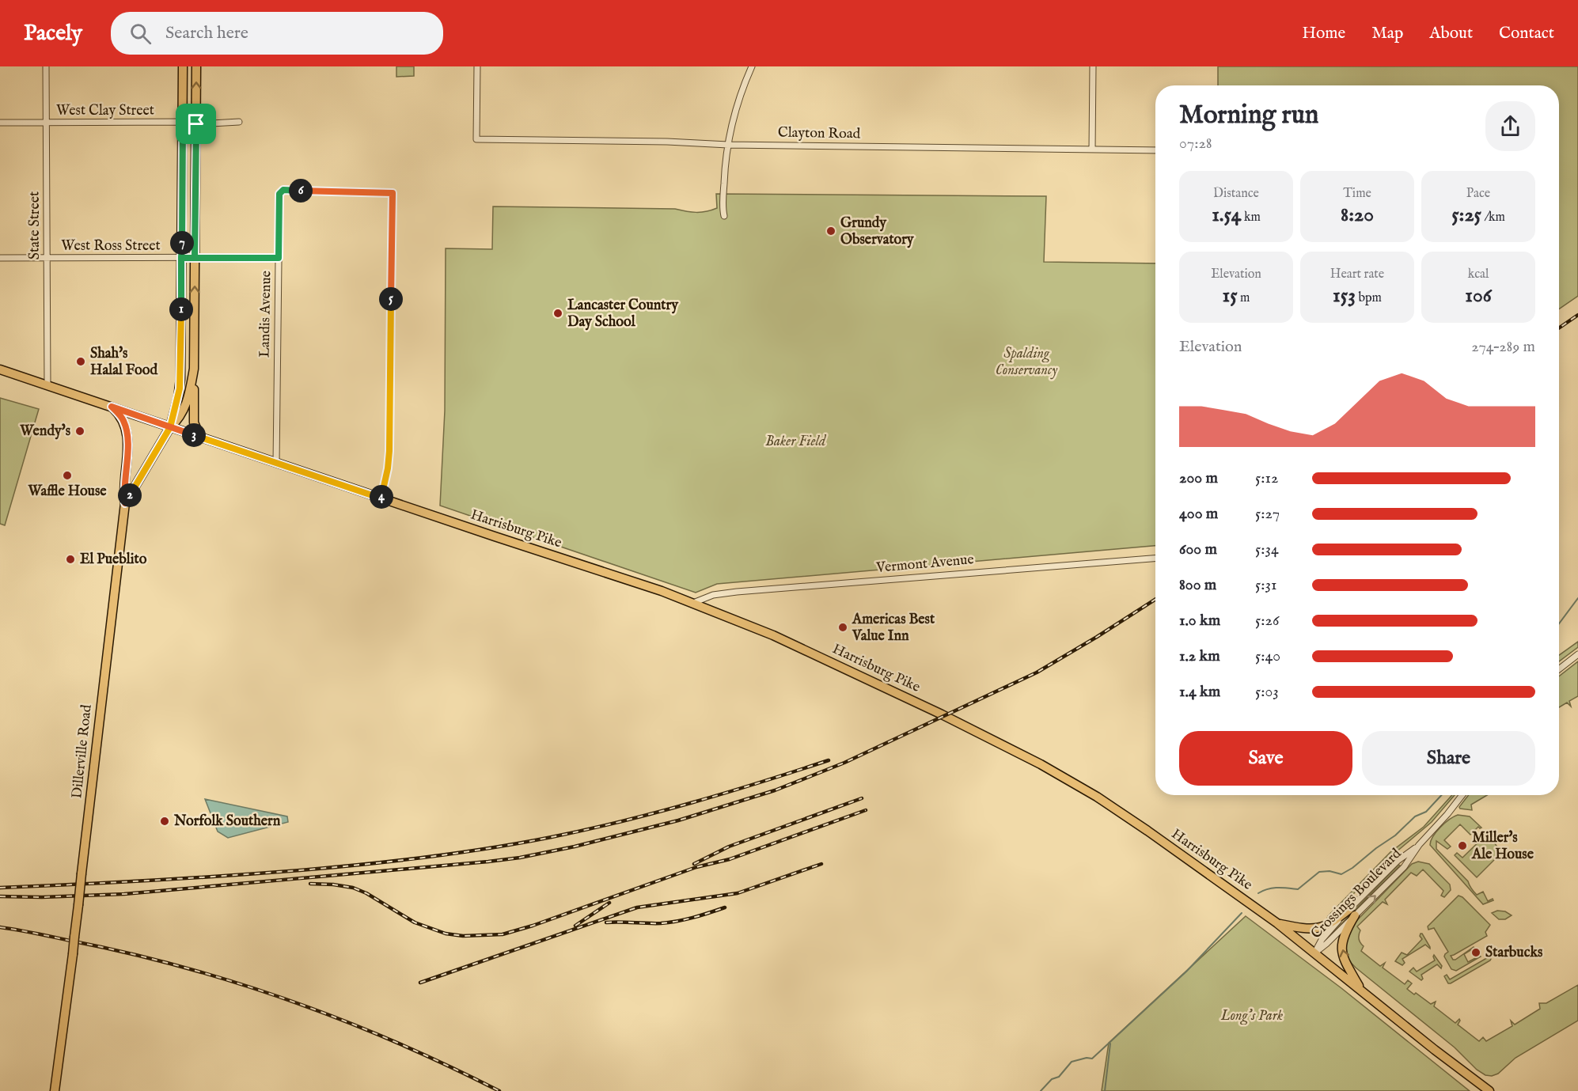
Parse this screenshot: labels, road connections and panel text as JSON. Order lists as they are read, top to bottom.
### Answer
{
  "streets": {
    "main road": ["Harrisburg Pike", "Dillerville Road"],
    "street": [
      "West Clay Street",
      "Clayton Road",
      "State Street",
      "West Ross Street",
      "Landis Avenue",
      "Vermont Avenue",
      "Crossings Boulevard"
    ]
  },
  "crossings": [
    ["West Clay Street", "State Street"],
    ["State Street", "West Ross Street"],
    ["State Street", "Harrisburg Pike"],
    ["West Ross Street", "Landis Avenue"],
    ["Landis Avenue", "Harrisburg Pike"],
    ["Harrisburg Pike", "Vermont Avenue"],
    ["Harrisburg Pike", "Dillerville Road"],
    ["Harrisburg Pike", "Crossings Boulevard"]
  ],
  "parks": ["Spalding Conservancy", "Baker Field", "Long's Park"],
  "places": [
    "Grundy Observatory",
    "Lancaster Country Day School",
    "Shah's Halal Food",
    "Wendy's",
    "Waffle House",
    "El Pueblito",
    "Americas Best Value Inn",
    "Norfolk Southern",
    "Miller's Ale House",
    "Starbucks"
  ],
  "page": {
    "header": "Pacely",
    "search": "Search here",
    "nav": [
      "Home",
      "Map",
      "About",
      "Contact"
    ],
    "heading": ["Morning run", "07:28"],
    "stats": [
      ["Distance", "1.54 km"],
      ["Time", "8:20"],
      ["Pace", "5:25 /km"],
      ["Elevation", "15 m"],
      ["Heart rate", "153 bpm"],
      ["kcal", "106"]
    ],
    "pins": [
      "6",
      "7",
      "5",
      "1",
      "3",
      "2",
      "4"
    ],
    "chart": ["Elevation", "274–289 m"],
    "list": [
      {
        "name": "200 m",
        "note": "5:12"
      },
      {
        "name": "400 m",
        "note": "5:27"
      },
      {
        "name": "600 m",
        "note": "5:34"
      },
      {
        "name": "800 m",
        "note": "5:31"
      },
      {
        "name": "1.0 km",
        "note": "5:26"
      },
      {
        "name": "1.2 km",
        "note": "5:40"
      },
      {
        "name": "1.4 km",
        "note": "5:03"
      }
    ],
    "buttons": ["Save", "Share"]
  }
}
